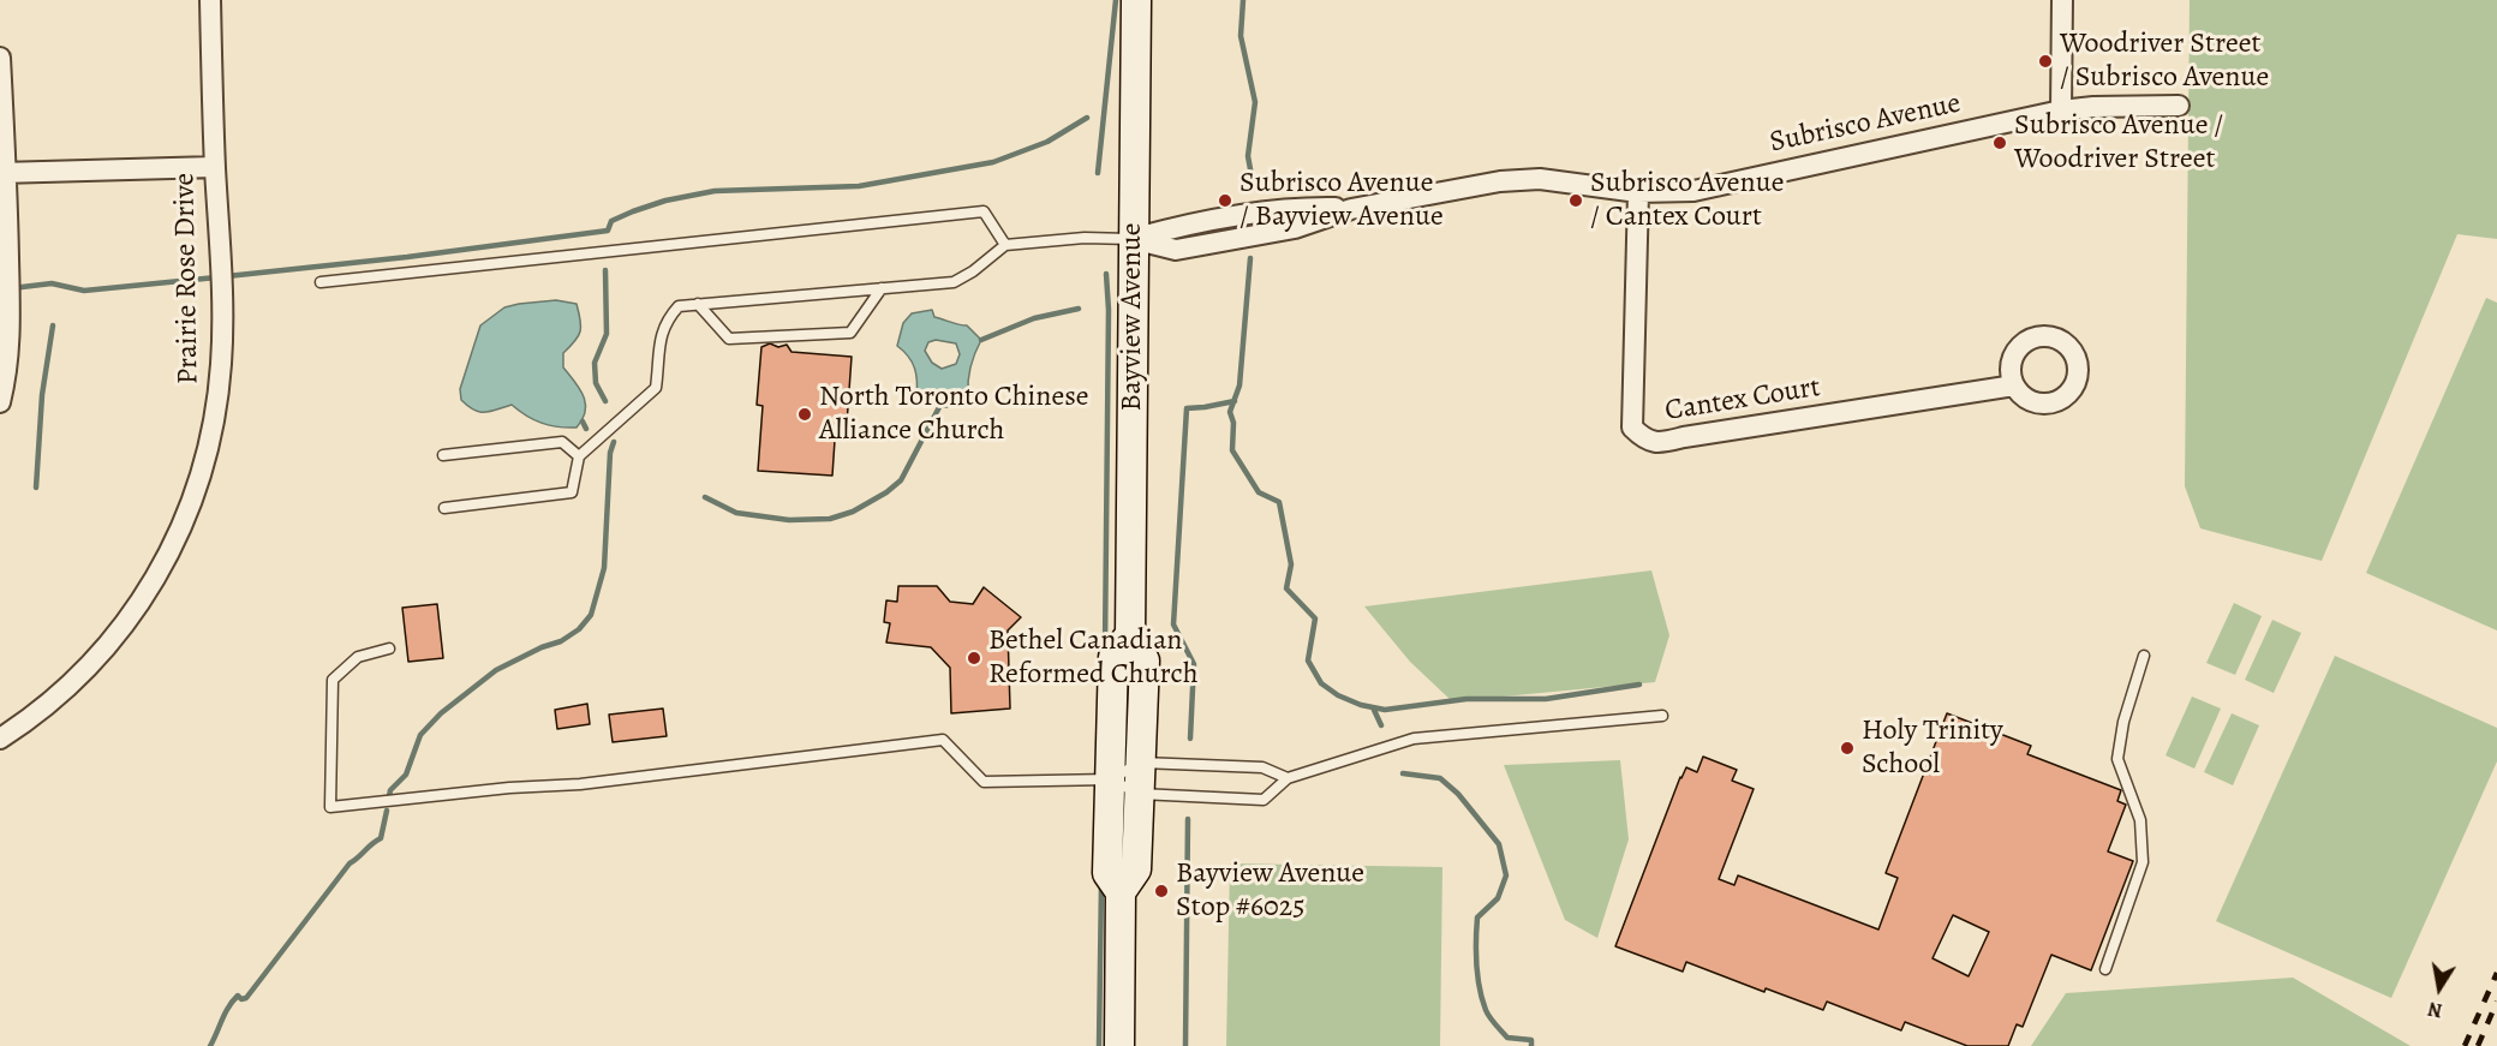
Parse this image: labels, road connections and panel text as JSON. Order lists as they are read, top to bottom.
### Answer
{
  "streets": {
    "main road": ["Bayview Avenue"],
    "street": ["Subrisco Avenue", "Prairie Rose Drive", "Cantex Court"]
  },
  "crossings": [
    ["Subrisco Avenue", "Bayview Avenue"],
    ["Subrisco Avenue", "Cantex Court"]
  ],
  "places": [
    "Woodriver Street / Subrisco Avenue",
    "Subrisco Avenue / Woodriver Street",
    "Subrisco Avenue / Bayview Avenue",
    "Subrisco Avenue / Cantex Court",
    "North Toronto Chinese Alliance Church",
    "Bethel Canadian Reformed Church",
    "Holy Trinity School",
    "Bayview Avenue Stop #6025"
  ],
  "north": "bottom"
}
